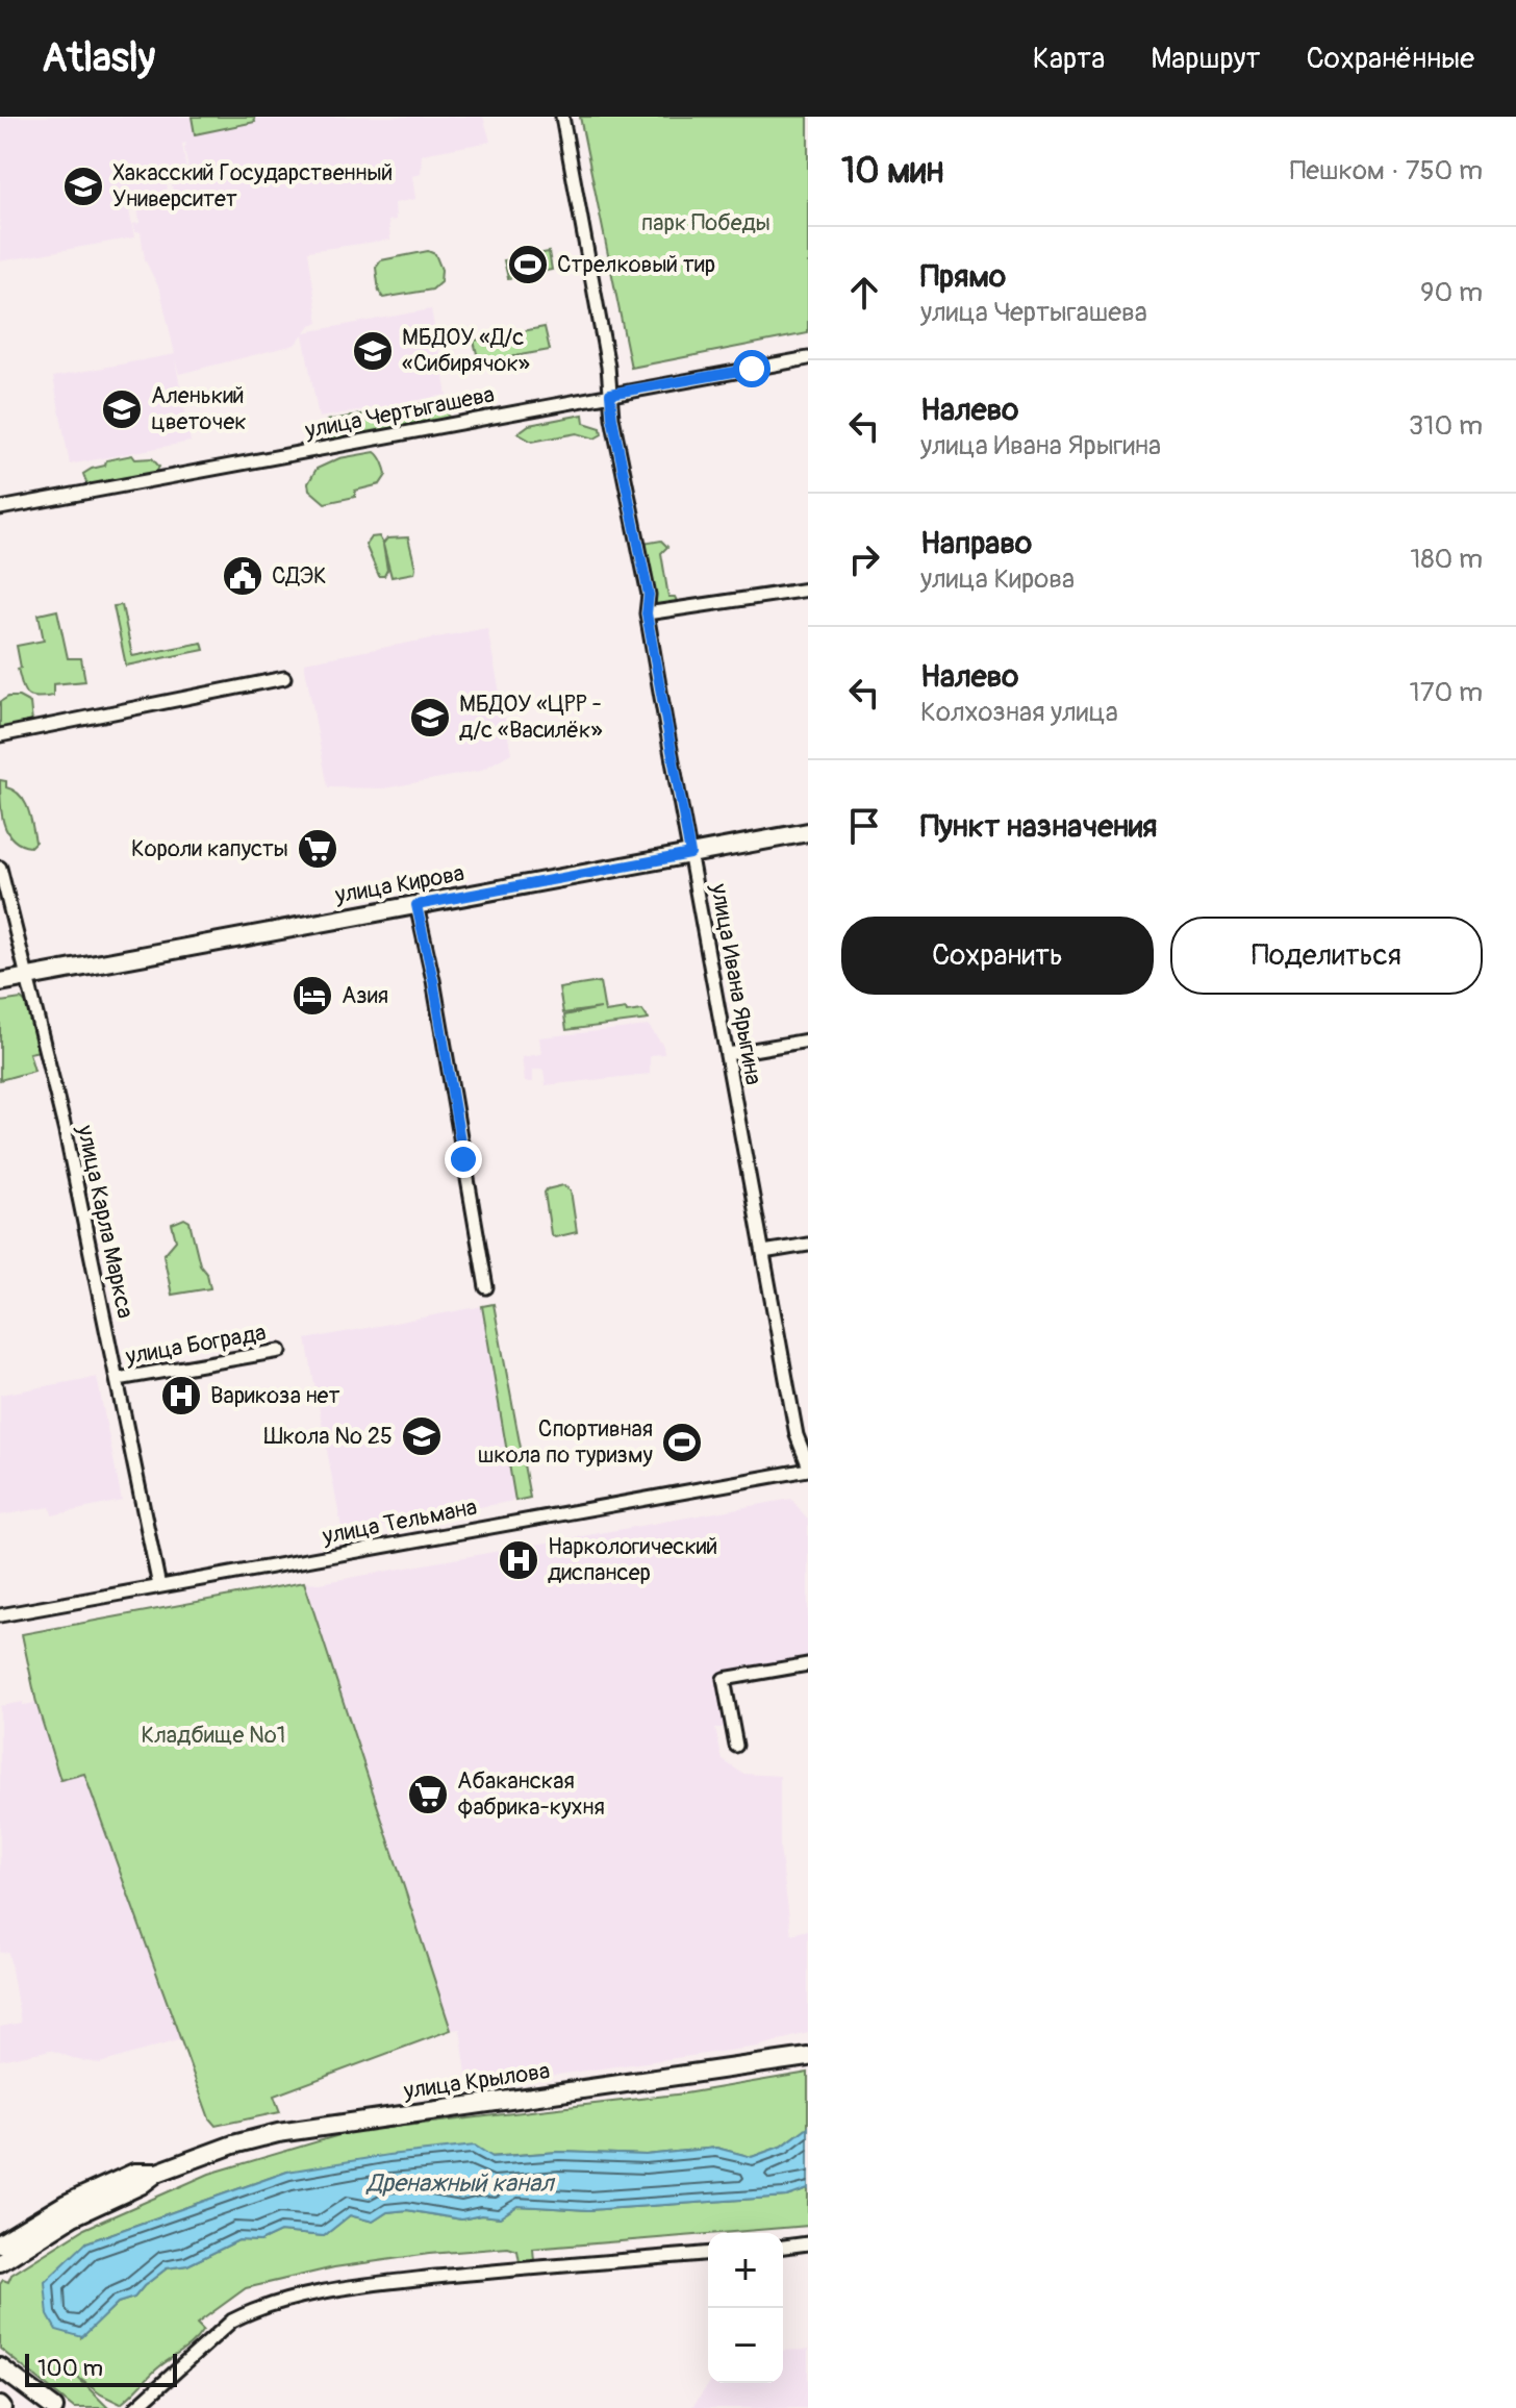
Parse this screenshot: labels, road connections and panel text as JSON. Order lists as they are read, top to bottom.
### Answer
{
  "streets": {
    "main road": ["улица Кирова", "улица Крылова"],
    "street": [
      "улица Чертыгашева",
      "улица Ивана Ярыгина",
      "улица Карла Маркса",
      "улица Бограда",
      "улица Тельмана"
    ]
  },
  "crossings": [
    ["улица Чертыгашева", "улица Ивана Ярыгина"],
    ["улица Кирова", "улица Ивана Ярыгина"],
    ["улица Кирова", "улица Карла Маркса"],
    ["улица Ивана Ярыгина", "улица Тельмана"],
    ["улица Карла Маркса", "улица Бограда"],
    ["улица Карла Маркса", "улица Тельмана"]
  ],
  "water": ["Дренажный канал"],
  "parks": ["парк Победы", "Кладбище №1"],
  "places": {
    "school or university": [
      "Хакасский Государственный Университет",
      "МБДОУ «Д/с «Сибирячок»",
      "Аленький цветочек",
      "МБДОУ «ЦРР - д/с «Василёк»",
      "Школа № 25"
    ],
    "sports": ["Стрелковый тир", "Спортивная школа по туризму"],
    "public building": ["СДЭК"],
    "supermarket": ["Короли капусты", "Абаканская фабрика-кухня"],
    "hotel": ["Азия"],
    "hospital": ["Варикоза нет", "Наркологический диспансер"]
  },
  "scale_bar": "100 m",
  "page": {
    "header": "Atlasly",
    "nav": ["Карта", "Маршрут", "Сохранённые"],
    "heading": ["10 мин", "Пешком · 750 m"],
    "list": [
      ["Прямо", "улица Чертыгашева", "90 m"],
      ["Налево", "улица Ивана Ярыгина", "310 m"],
      ["Направо", "улица Кирова", "180 m"],
      ["Налево", "Колхозная улица", "170 m"],
      "Пункт назначения"
    ],
    "buttons": ["Сохранить", "Поделиться"],
    "map_buttons": ["+", "−"],
    "scale": "100 m"
  }
}
